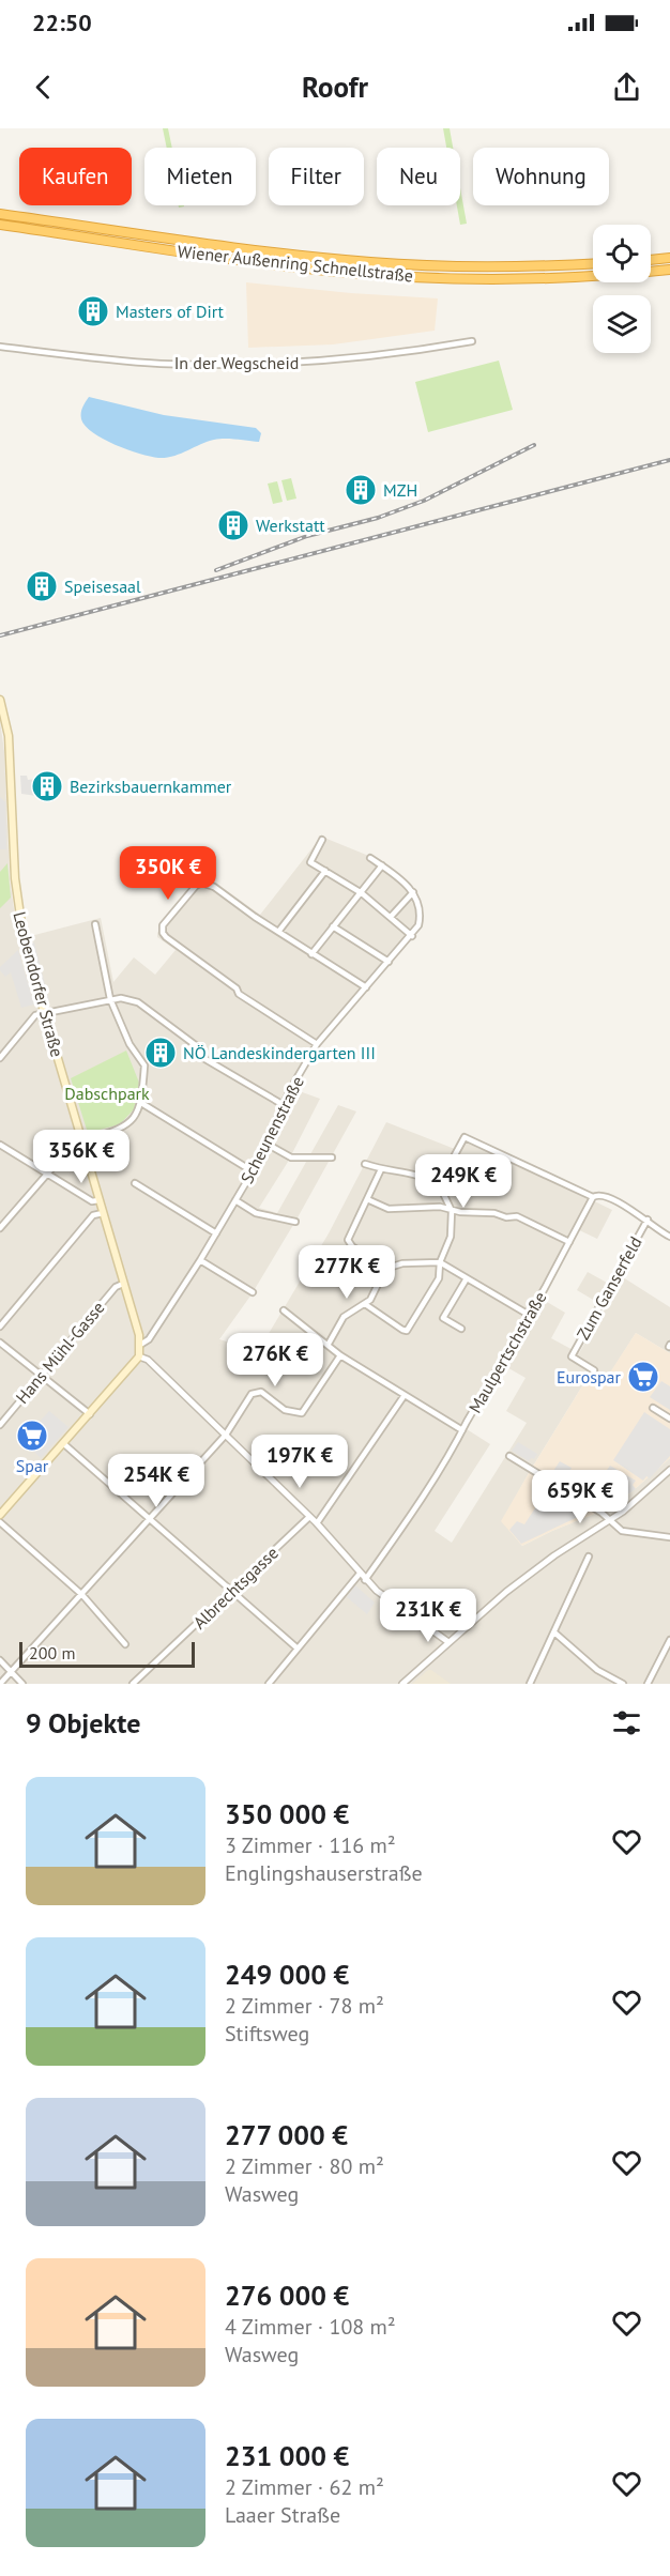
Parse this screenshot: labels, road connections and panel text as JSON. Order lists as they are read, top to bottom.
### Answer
{
  "streets": {
    "highway": ["Wiener Außenring Schnellstraße"],
    "main road": ["Leobendorfer Straße"],
    "street": [
      "In der Wegscheid",
      "Scheunenstraße",
      "Zum Ganserfeld",
      "Hans Mühl-Gasse",
      "Maulpertschstraße",
      "Albrechtsgasse"
    ]
  },
  "crossings": [
    ["Leobendorfer Straße", "Scheunenstraße"],
    ["Leobendorfer Straße", "Hans Mühl-Gasse"]
  ],
  "parks": ["Dabschpark"],
  "places": {
    "building": [
      "Masters of Dirt",
      "MZH",
      "Werkstatt",
      "Speisesaal",
      "Bezirksbauernkammer",
      "NÖ Landeskindergarten III"
    ],
    "supermarket": ["Eurospar", "Spar"]
  },
  "scale_bar": "200 m",
  "page": {
    "status": "22:50",
    "header": "Roofr",
    "chip": [
      "Kaufen",
      "Mieten",
      "Filter",
      "Neu",
      "Wohnung"
    ],
    "price": [
      "350K €",
      "356K €",
      "249K €",
      "277K €",
      "276K €",
      "197K €",
      "254K €",
      "659K €",
      "231K €"
    ],
    "scale": "200 m",
    "heading": "9 Objekte",
    "list": [
      {
        "name": "350 000 €",
        "note": "3 Zimmer · 116 m² · Englingshauserstraße"
      },
      {
        "name": "249 000 €",
        "note": "2 Zimmer · 78 m² · Stiftsweg"
      },
      {
        "name": "277 000 €",
        "note": "2 Zimmer · 80 m² · Wasweg"
      },
      {
        "name": "276 000 €",
        "note": "4 Zimmer · 108 m² · Wasweg"
      },
      {
        "name": "231 000 €",
        "note": "2 Zimmer · 62 m² · Laaer Straße"
      }
    ]
  }
}
